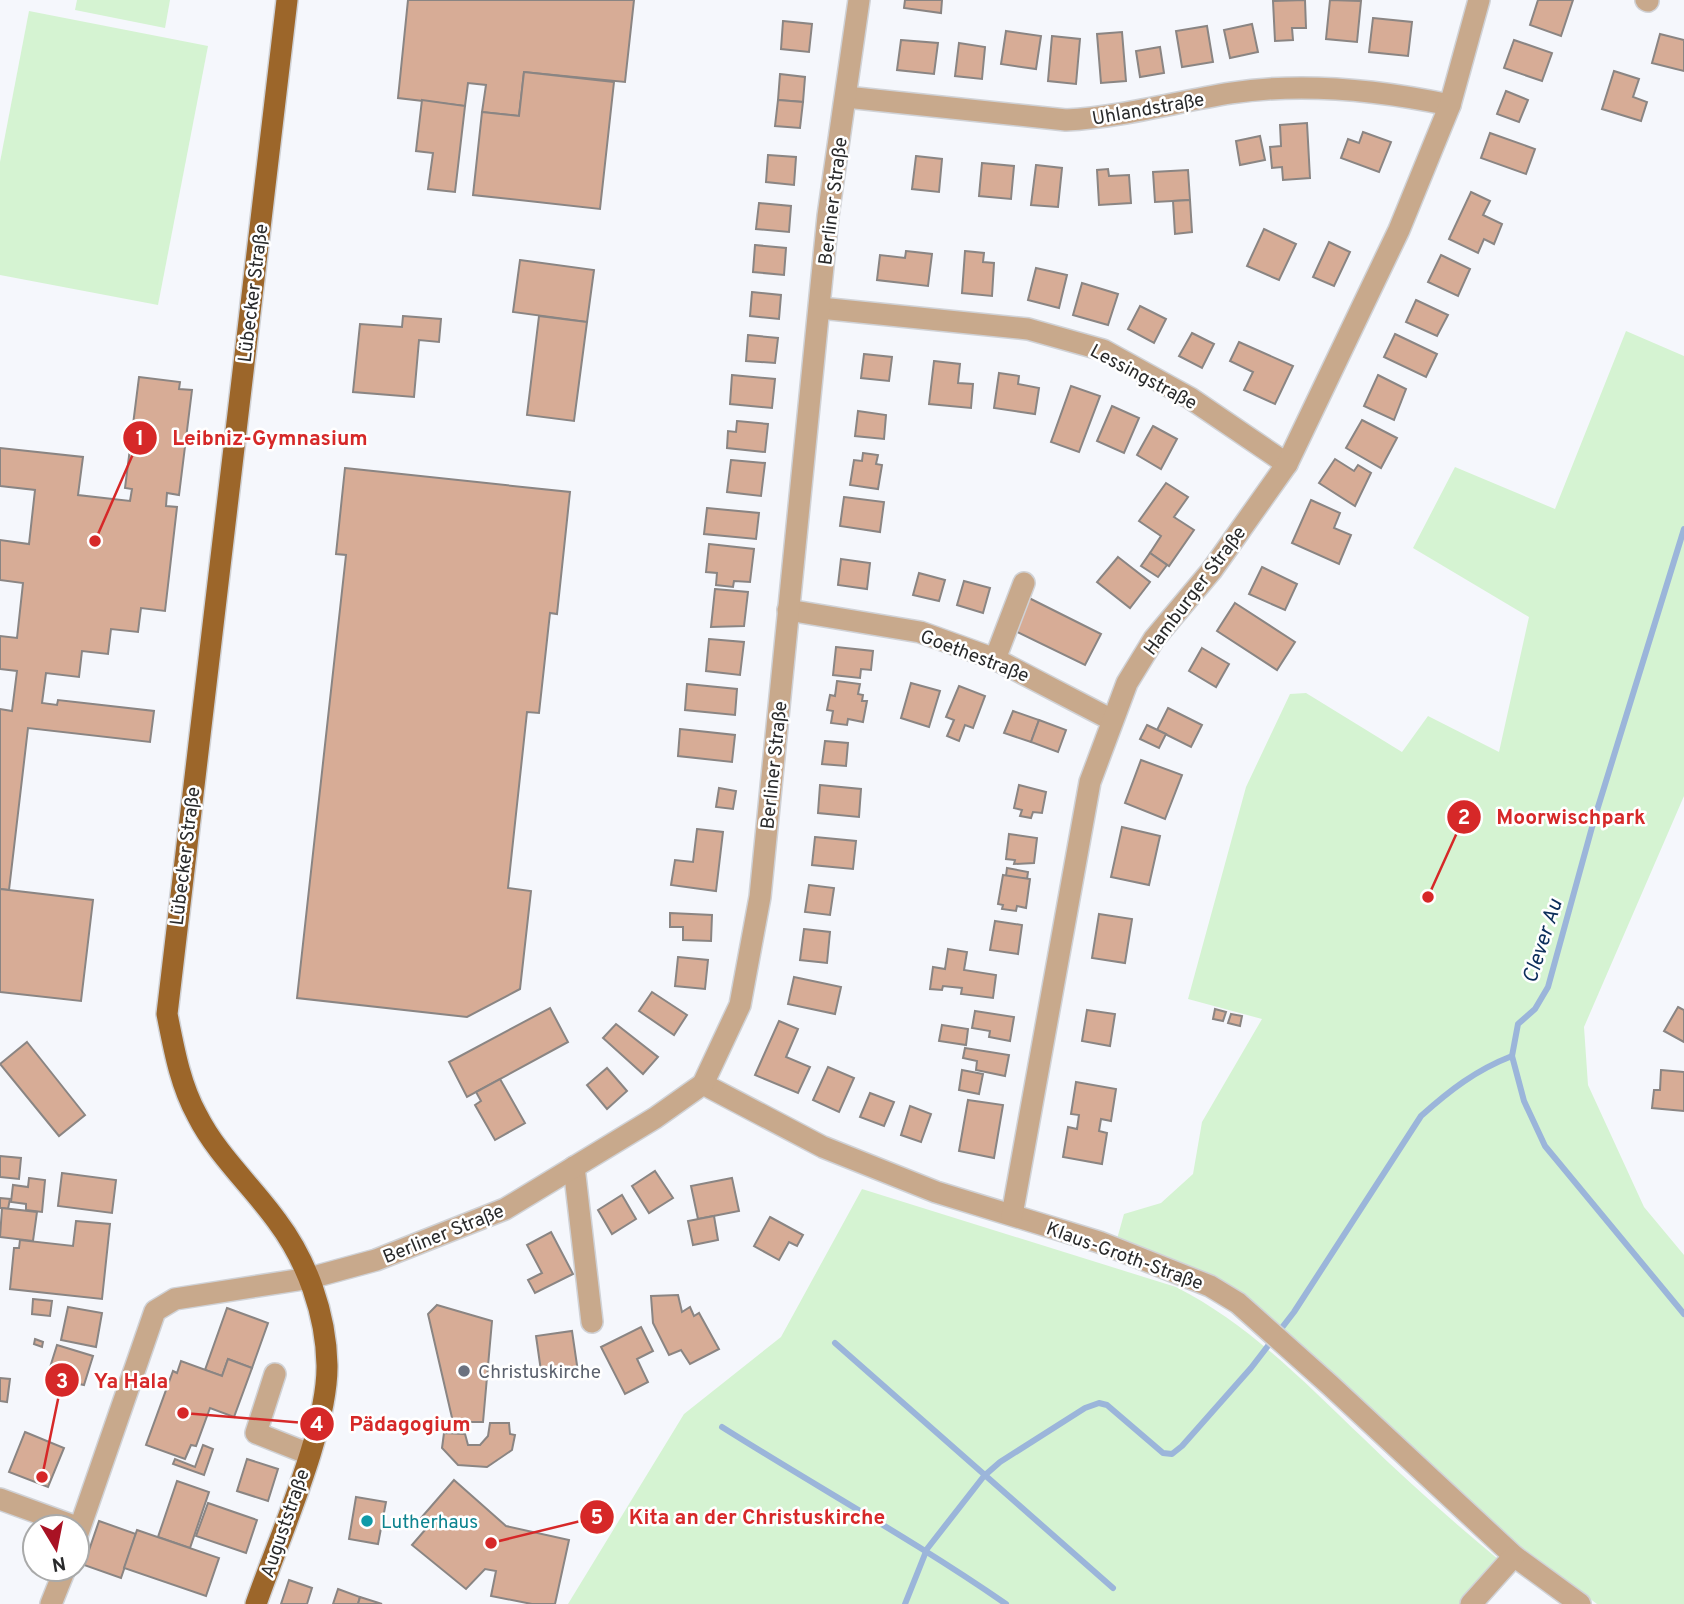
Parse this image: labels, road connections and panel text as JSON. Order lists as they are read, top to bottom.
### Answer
{
  "streets": {
    "main road": ["Lübecker Straße", "Auguststraße"],
    "street": [
      "Uhlandstraße",
      "Berliner Straße",
      "Lessingstraße",
      "Hamburger Straße",
      "Goethestraße",
      "Klaus-Groth-Straße"
    ]
  },
  "crossings": [
    ["Uhlandstraße", "Berliner Straße"],
    ["Uhlandstraße", "Hamburger Straße"],
    ["Berliner Straße", "Lübecker Straße"],
    ["Berliner Straße", "Lessingstraße"],
    ["Berliner Straße", "Goethestraße"],
    ["Berliner Straße", "Klaus-Groth-Straße"],
    ["Berliner Straße", "Auguststraße"],
    ["Lübecker Straße", "Auguststraße"],
    ["Lessingstraße", "Hamburger Straße"],
    ["Hamburger Straße", "Goethestraße"],
    ["Hamburger Straße", "Klaus-Groth-Straße"]
  ],
  "water": ["Clever Au"],
  "places": [
    "Leibniz-Gymnasium",
    "Moorwischpark",
    "Christuskirche",
    "Pädagogium",
    "Ya Hala",
    "Lutherhaus",
    "Kita an der Christuskirche"
  ],
  "north": "bottom"
}
